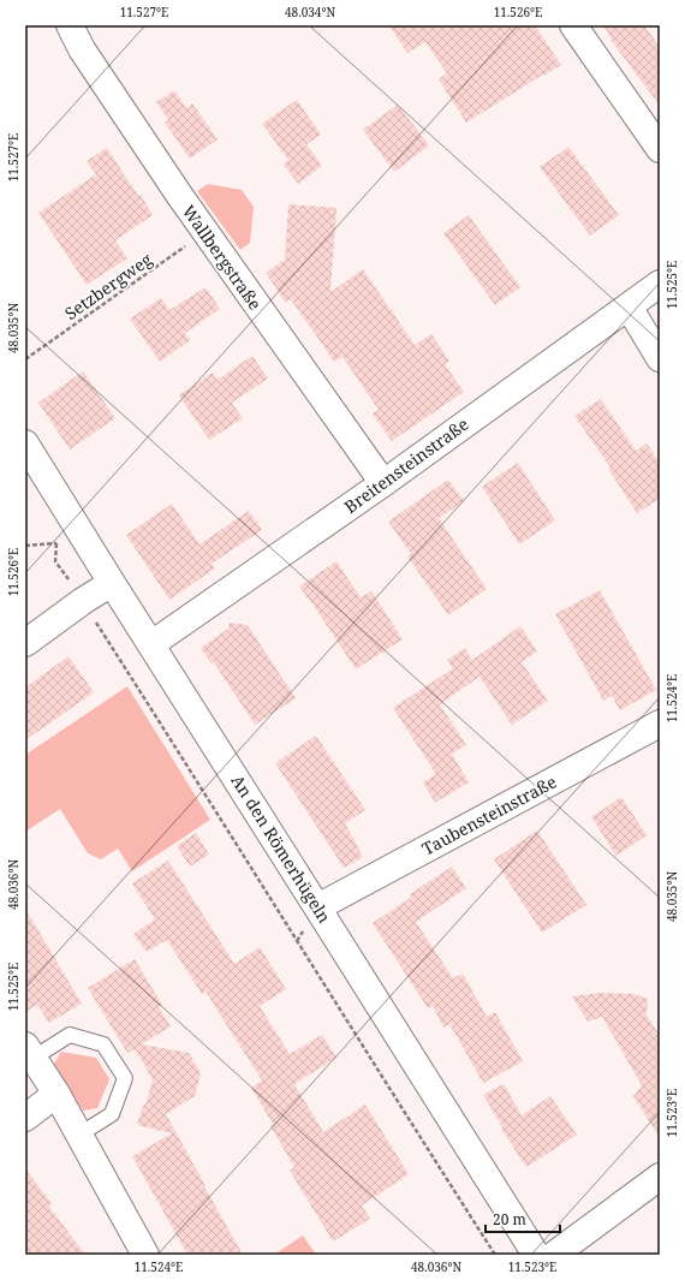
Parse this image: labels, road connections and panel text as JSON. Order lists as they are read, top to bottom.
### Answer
{
  "streets": {
    "street": [
      "Wallbergstraße",
      "Breitensteinstraße",
      "Taubensteinstraße",
      "An den Römerhügeln"
    ],
    "path": ["Setzbergweg"]
  },
  "crossings": [
    ["Wallbergstraße", "Setzbergweg"],
    ["Wallbergstraße", "Breitensteinstraße"],
    ["Breitensteinstraße", "An den Römerhügeln"],
    ["Taubensteinstraße", "An den Römerhügeln"]
  ],
  "scale_bar": "20 m",
  "coordinates": [
    "11.527°E",
    "48.034°N",
    "11.526°E",
    "11.525°E",
    "48.035°N",
    "11.524°E",
    "48.036°N",
    "11.523°E"
  ]
}
